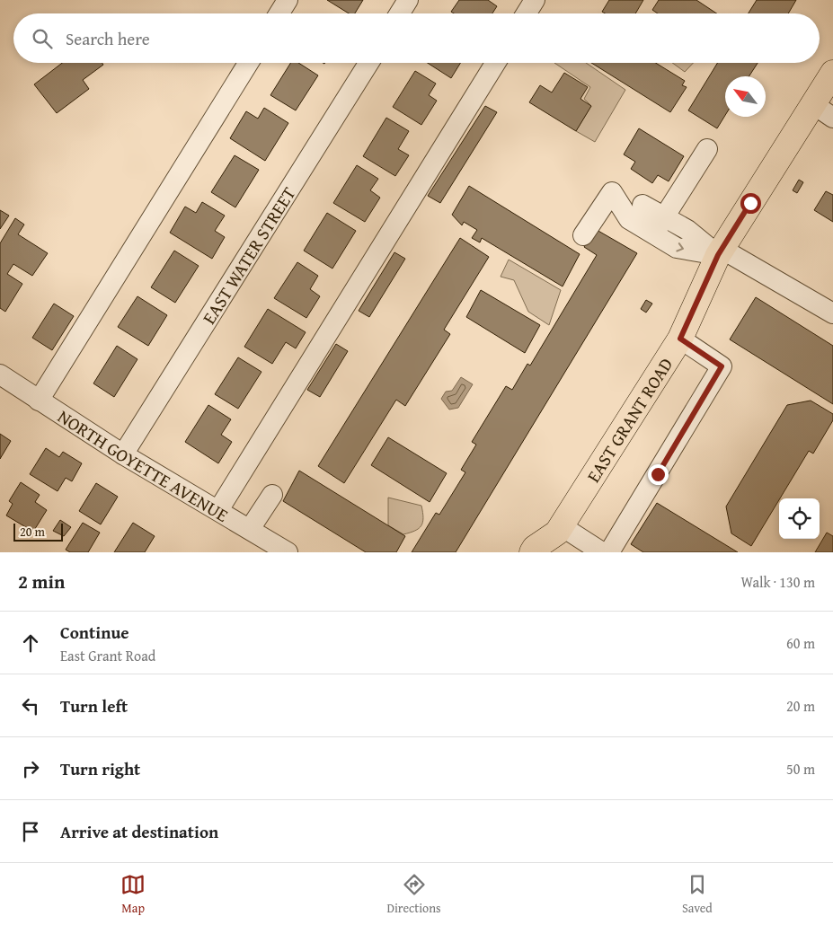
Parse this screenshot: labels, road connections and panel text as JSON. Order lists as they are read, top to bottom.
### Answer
{
  "streets": {
    "main road": ["EAST GRANT ROAD"],
    "street": ["EAST WATER STREET", "NORTH GOYETTE AVENUE"]
  },
  "crossings": [
    ["EAST WATER STREET", "NORTH GOYETTE AVENUE"]
  ],
  "scale_bar": "20 m",
  "north": "top left",
  "page": {
    "search": "Search here",
    "scale": "20 m",
    "heading": ["2 min", "Walk · 130 m"],
    "list": [
      ["Continue", "East Grant Road", "60 m"],
      ["Turn left", "20 m"],
      ["Turn right", "50 m"],
      "Arrive at destination"
    ],
    "nav": ["Map", "Directions", "Saved"]
  }
}
